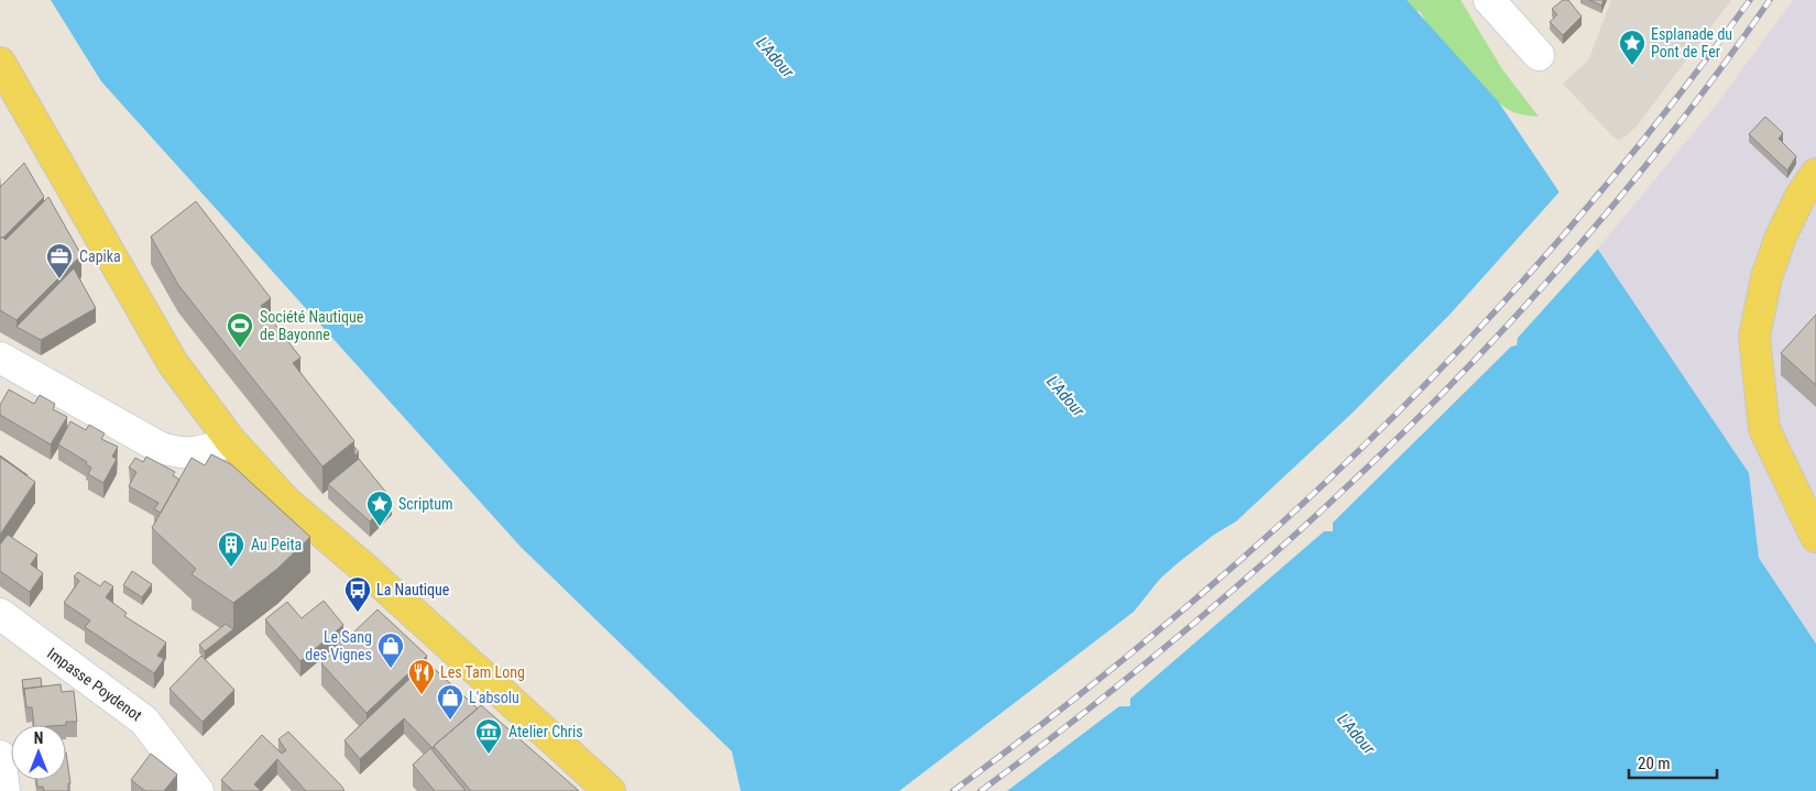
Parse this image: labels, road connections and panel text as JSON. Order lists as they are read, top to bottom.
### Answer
{
  "streets": {
    "street": ["Impasse Poydenot"]
  },
  "water": ["L'Adour"],
  "places": {
    "place": ["Esplanade du Pont de Fer", "Scriptum"],
    "office": ["Capika"],
    "sports": ["Société Nautique de Bayonne"],
    "building": ["Au Peita"],
    "bus stop": ["La Nautique"],
    "shop": ["Le Sang des Vignes", "L'absolu"],
    "restaurant": ["Les Tam Long"],
    "museum": ["Atelier Chris"]
  },
  "scale_bar": "20 m",
  "north": "top"
}
